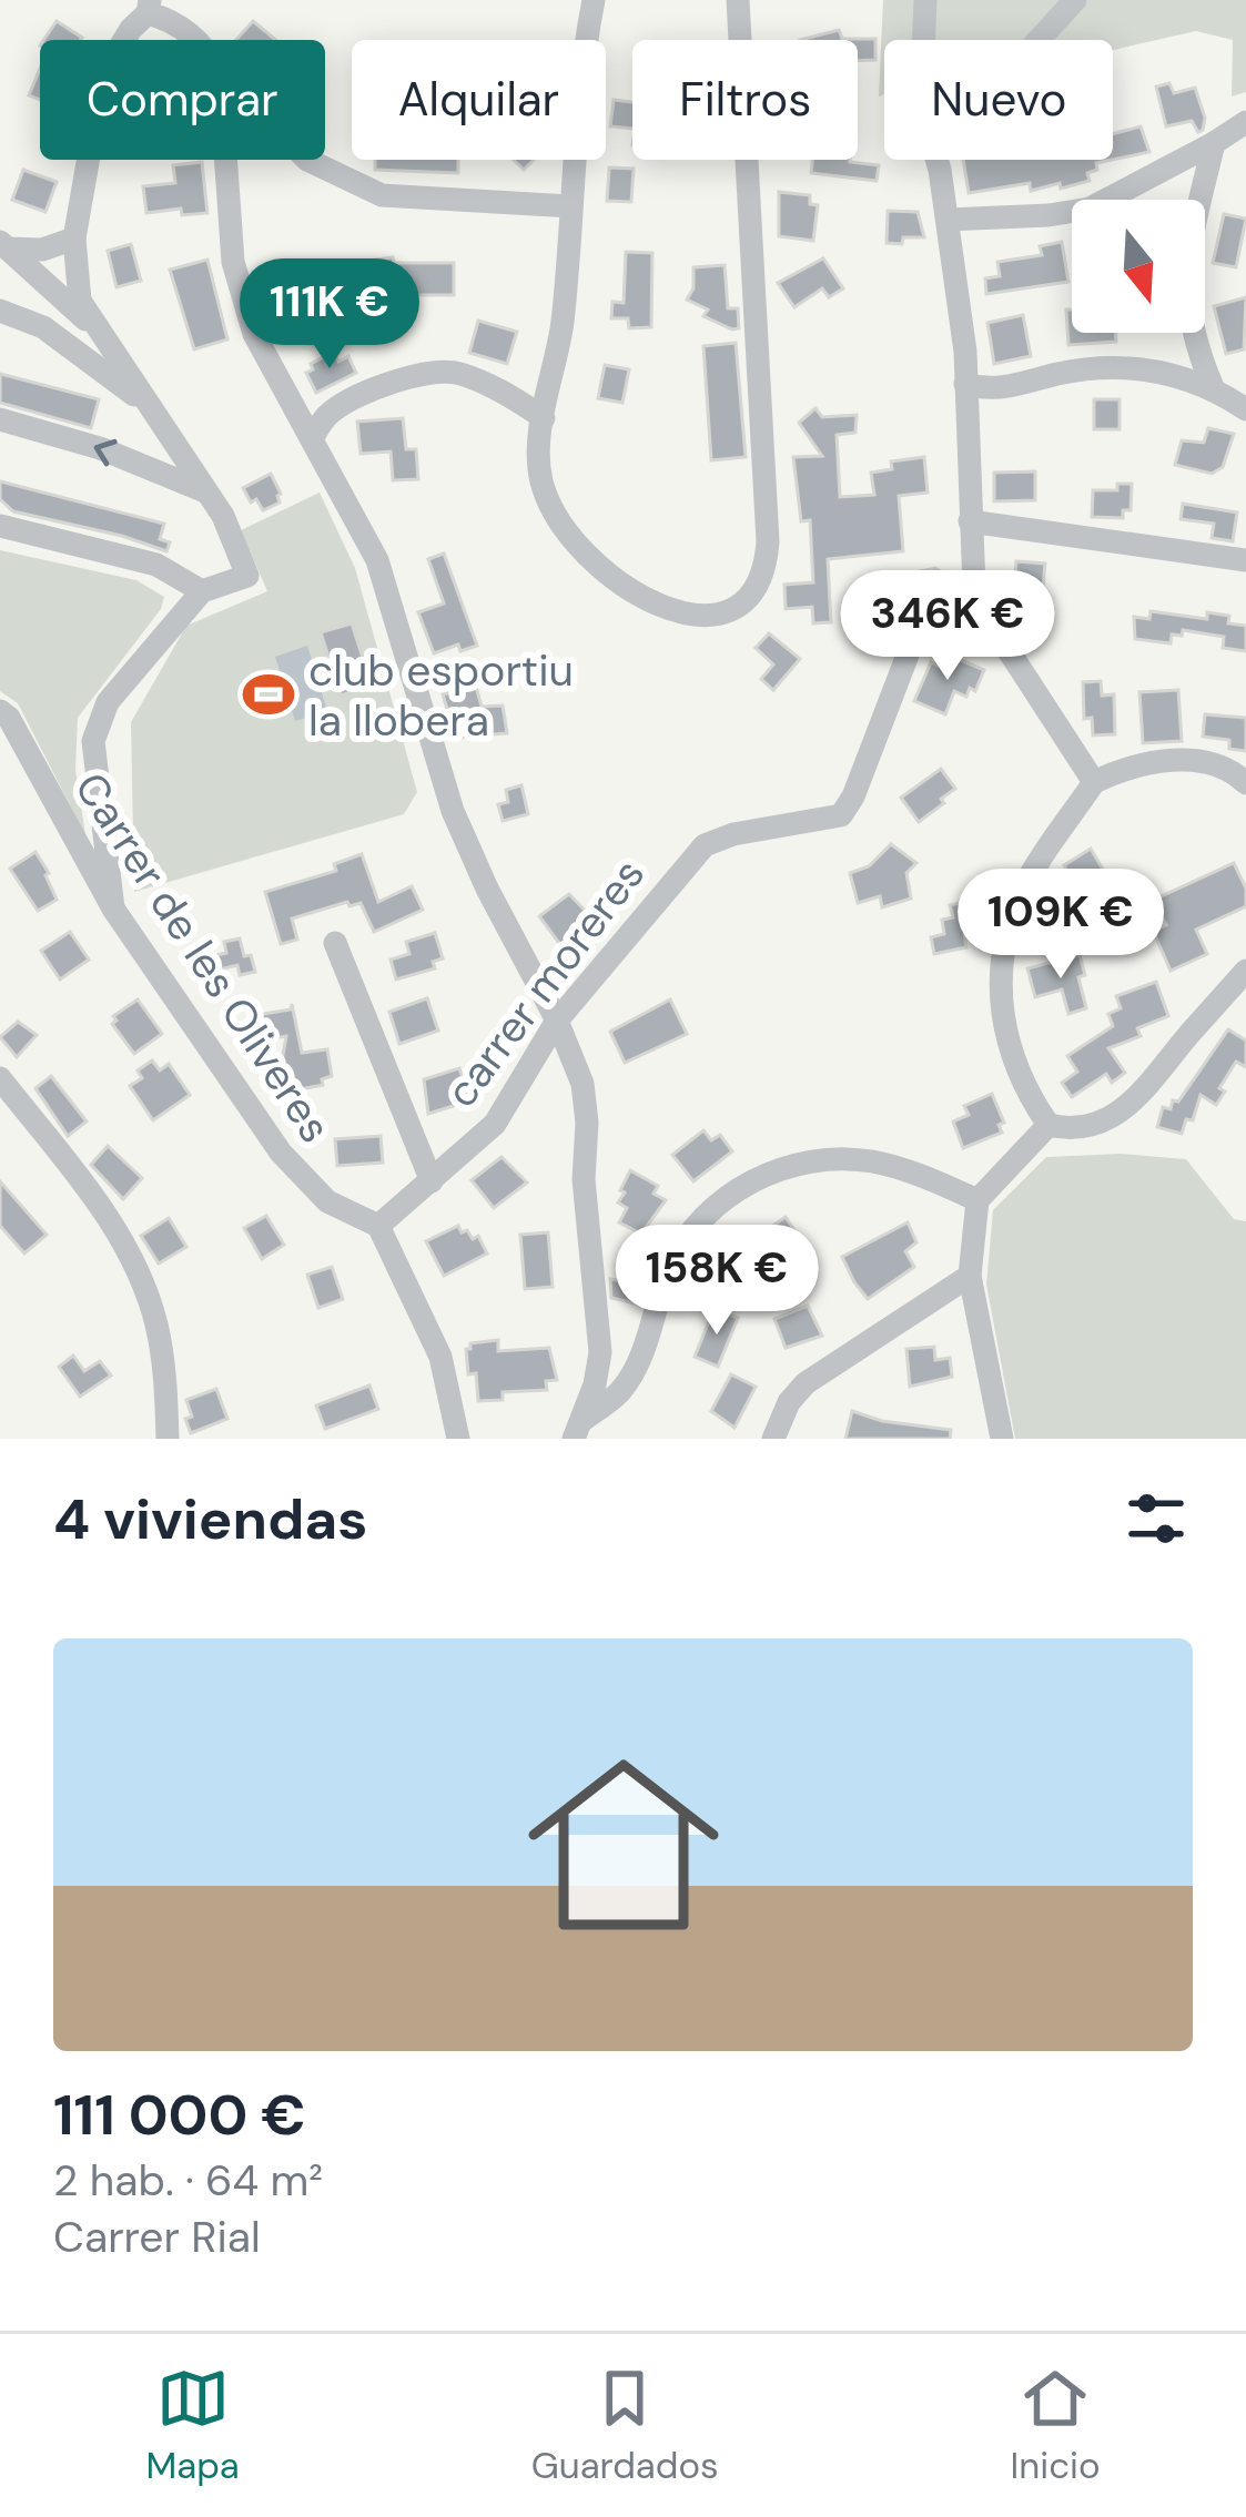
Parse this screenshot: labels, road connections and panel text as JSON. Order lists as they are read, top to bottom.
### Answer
{
  "streets": {
    "street": ["Carrer de les Oliveres", "carrer moreres"]
  },
  "crossings": [
    ["Carrer de les Oliveres", "carrer moreres"]
  ],
  "places": {
    "sports": ["club esportiu la llobera"]
  },
  "north": "bottom",
  "page": {
    "chip": [
      "Comprar",
      "Alquilar",
      "Filtros",
      "Nuevo"
    ],
    "price": [
      "111K €",
      "346K €",
      "109K €",
      "158K €"
    ],
    "heading": "4 viviendas",
    "list": [
      {
        "name": "111 000 €",
        "note": "2 hab. · 64 m² · Carrer Rial"
      }
    ],
    "tabs": ["Mapa", "Guardados", "Inicio"]
  }
}
